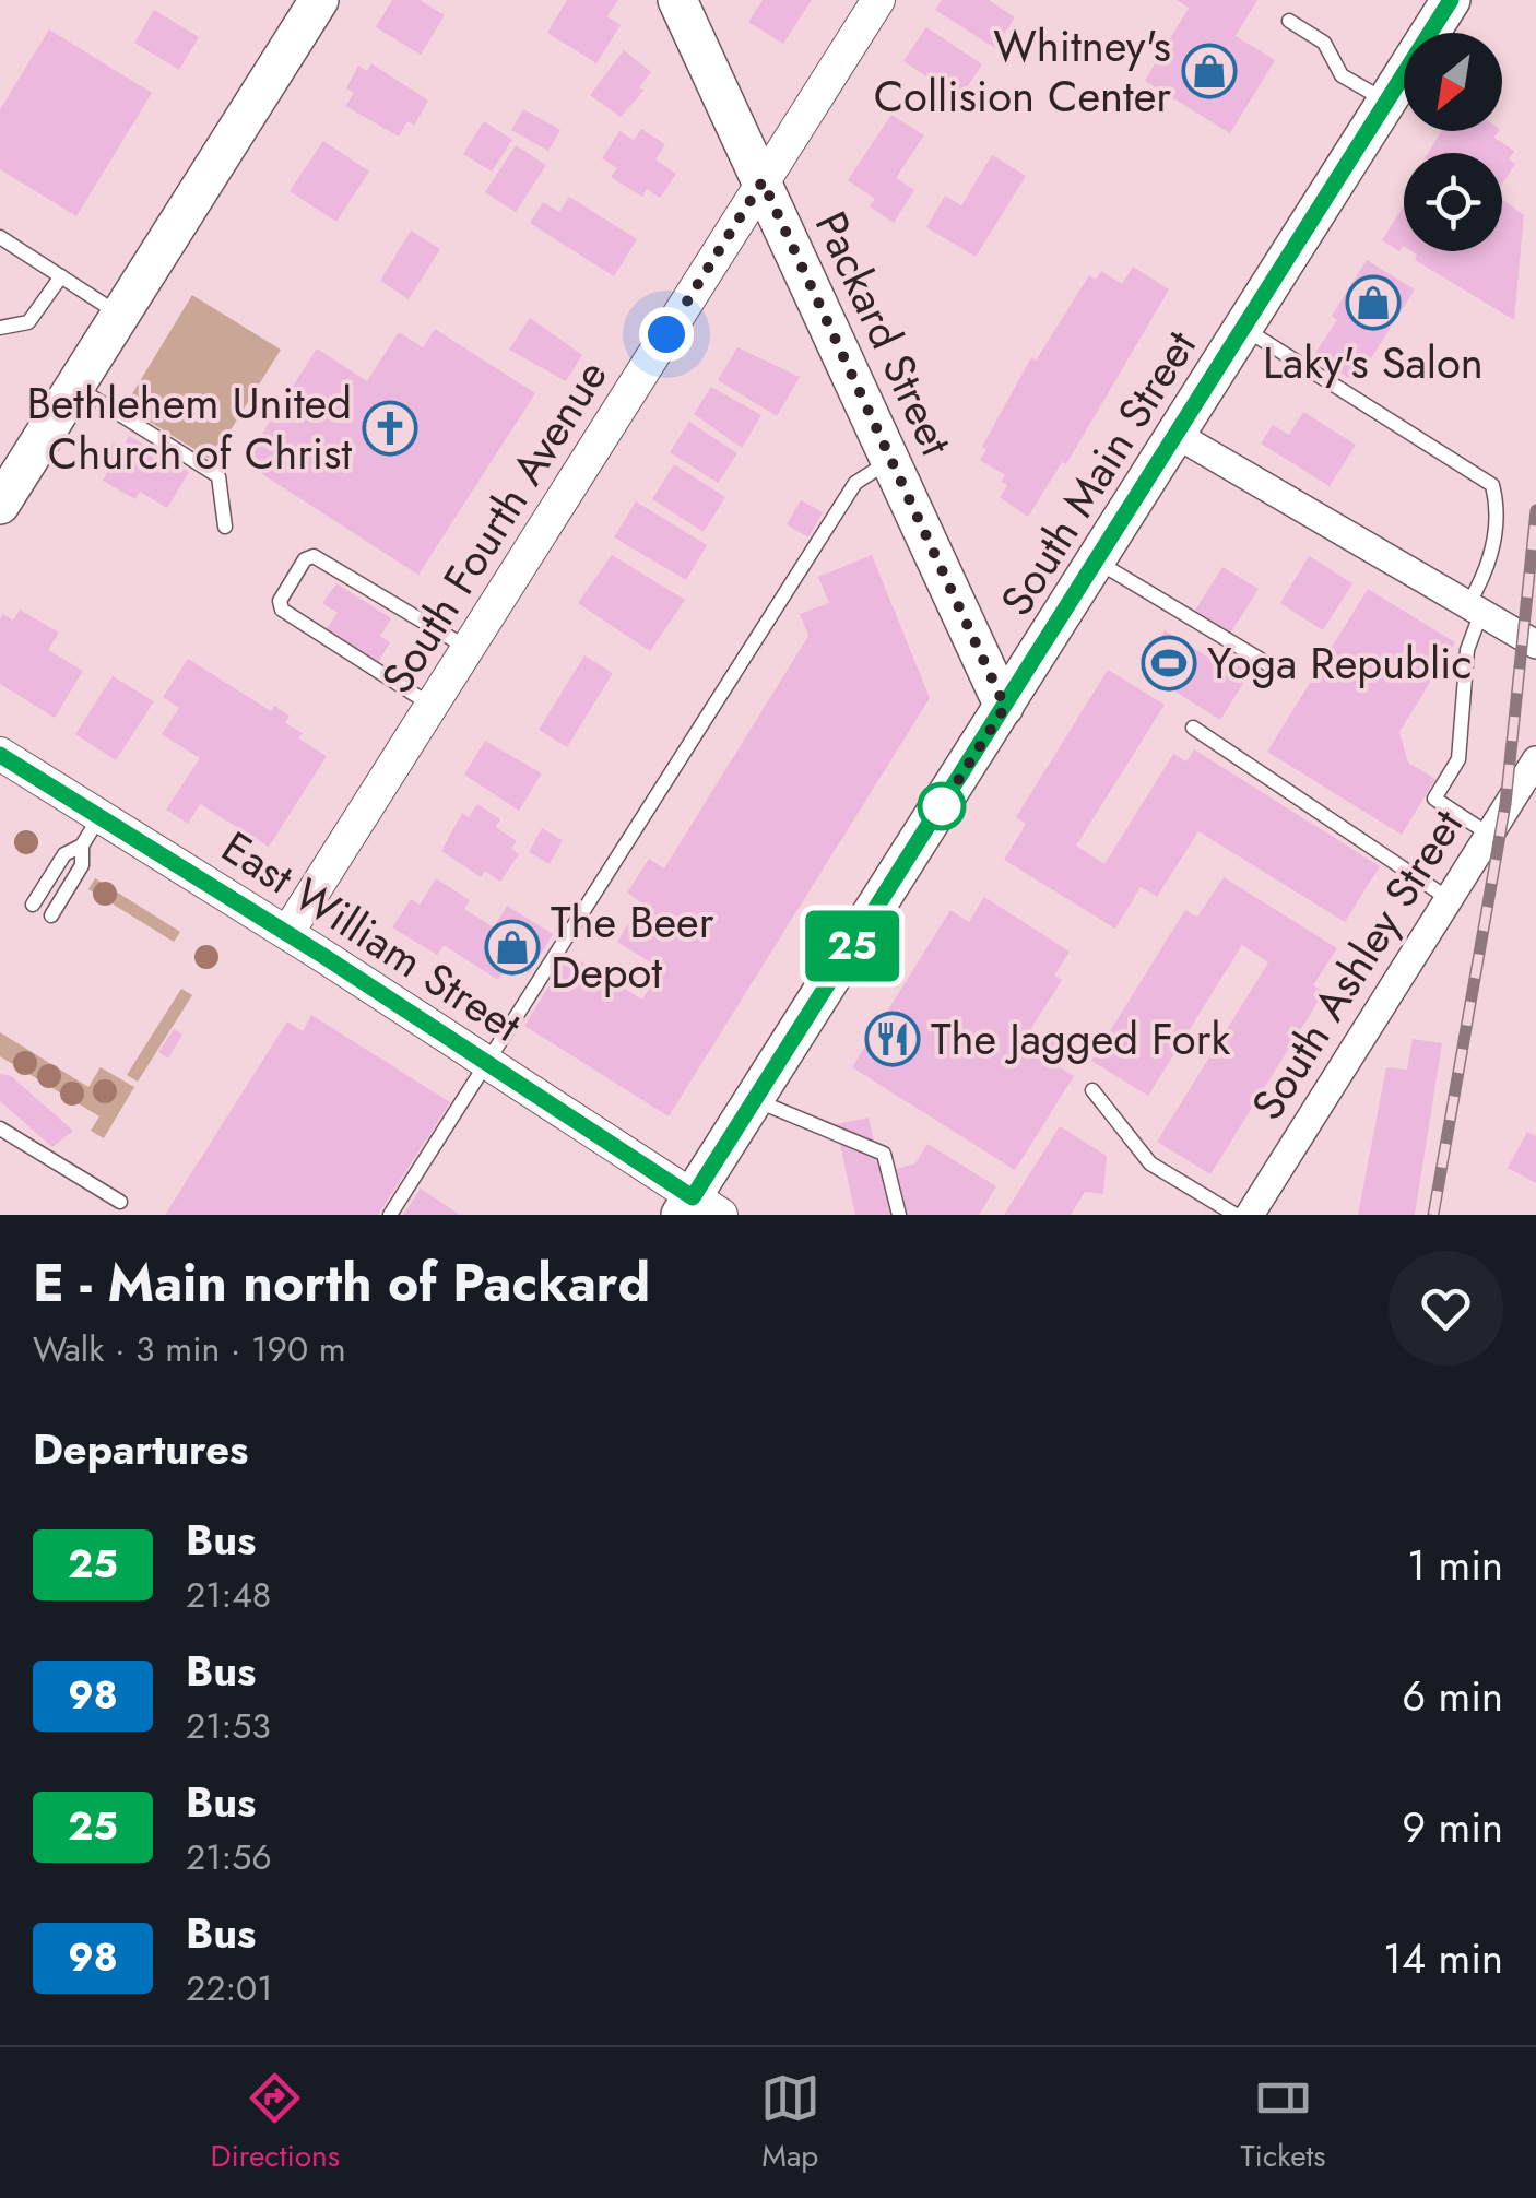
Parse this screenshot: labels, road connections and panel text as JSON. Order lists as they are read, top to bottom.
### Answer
{
  "streets": {
    "main road": ["Packard Street", "South Main Street"],
    "street": ["South Fourth Avenue", "East William Street", "South Ashley Street"]
  },
  "crossings": [
    ["Packard Street", "South Main Street"],
    ["Packard Street", "South Fourth Avenue"],
    ["South Main Street", "East William Street"],
    ["South Fourth Avenue", "East William Street"]
  ],
  "places": {
    "shop": ["Whitney's Collision Center", "Laky's Salon", "The Beer Depot"],
    "church": ["Bethlehem United Church of Christ"],
    "sports": ["Yoga Republic"],
    "restaurant": ["The Jagged Fork"]
  },
  "lines": ["bus line 25"],
  "north": "bottom left",
  "page": {
    "on_map": "25",
    "heading": [
      ["E - Main north of Packard", "Walk · 3 min · 190 m"],
      "Departures"
    ],
    "list": [
      {
        "mark": "25",
        "name": "Bus",
        "note": "21:48",
        "value": "1 min"
      },
      {
        "mark": "98",
        "name": "Bus",
        "note": "21:53",
        "value": "6 min"
      },
      {
        "mark": "25",
        "name": "Bus",
        "note": "21:56",
        "value": "9 min"
      },
      {
        "mark": "98",
        "name": "Bus",
        "note": "22:01",
        "value": "14 min"
      }
    ],
    "tabs": ["Directions", "Map", "Tickets"]
  }
}
